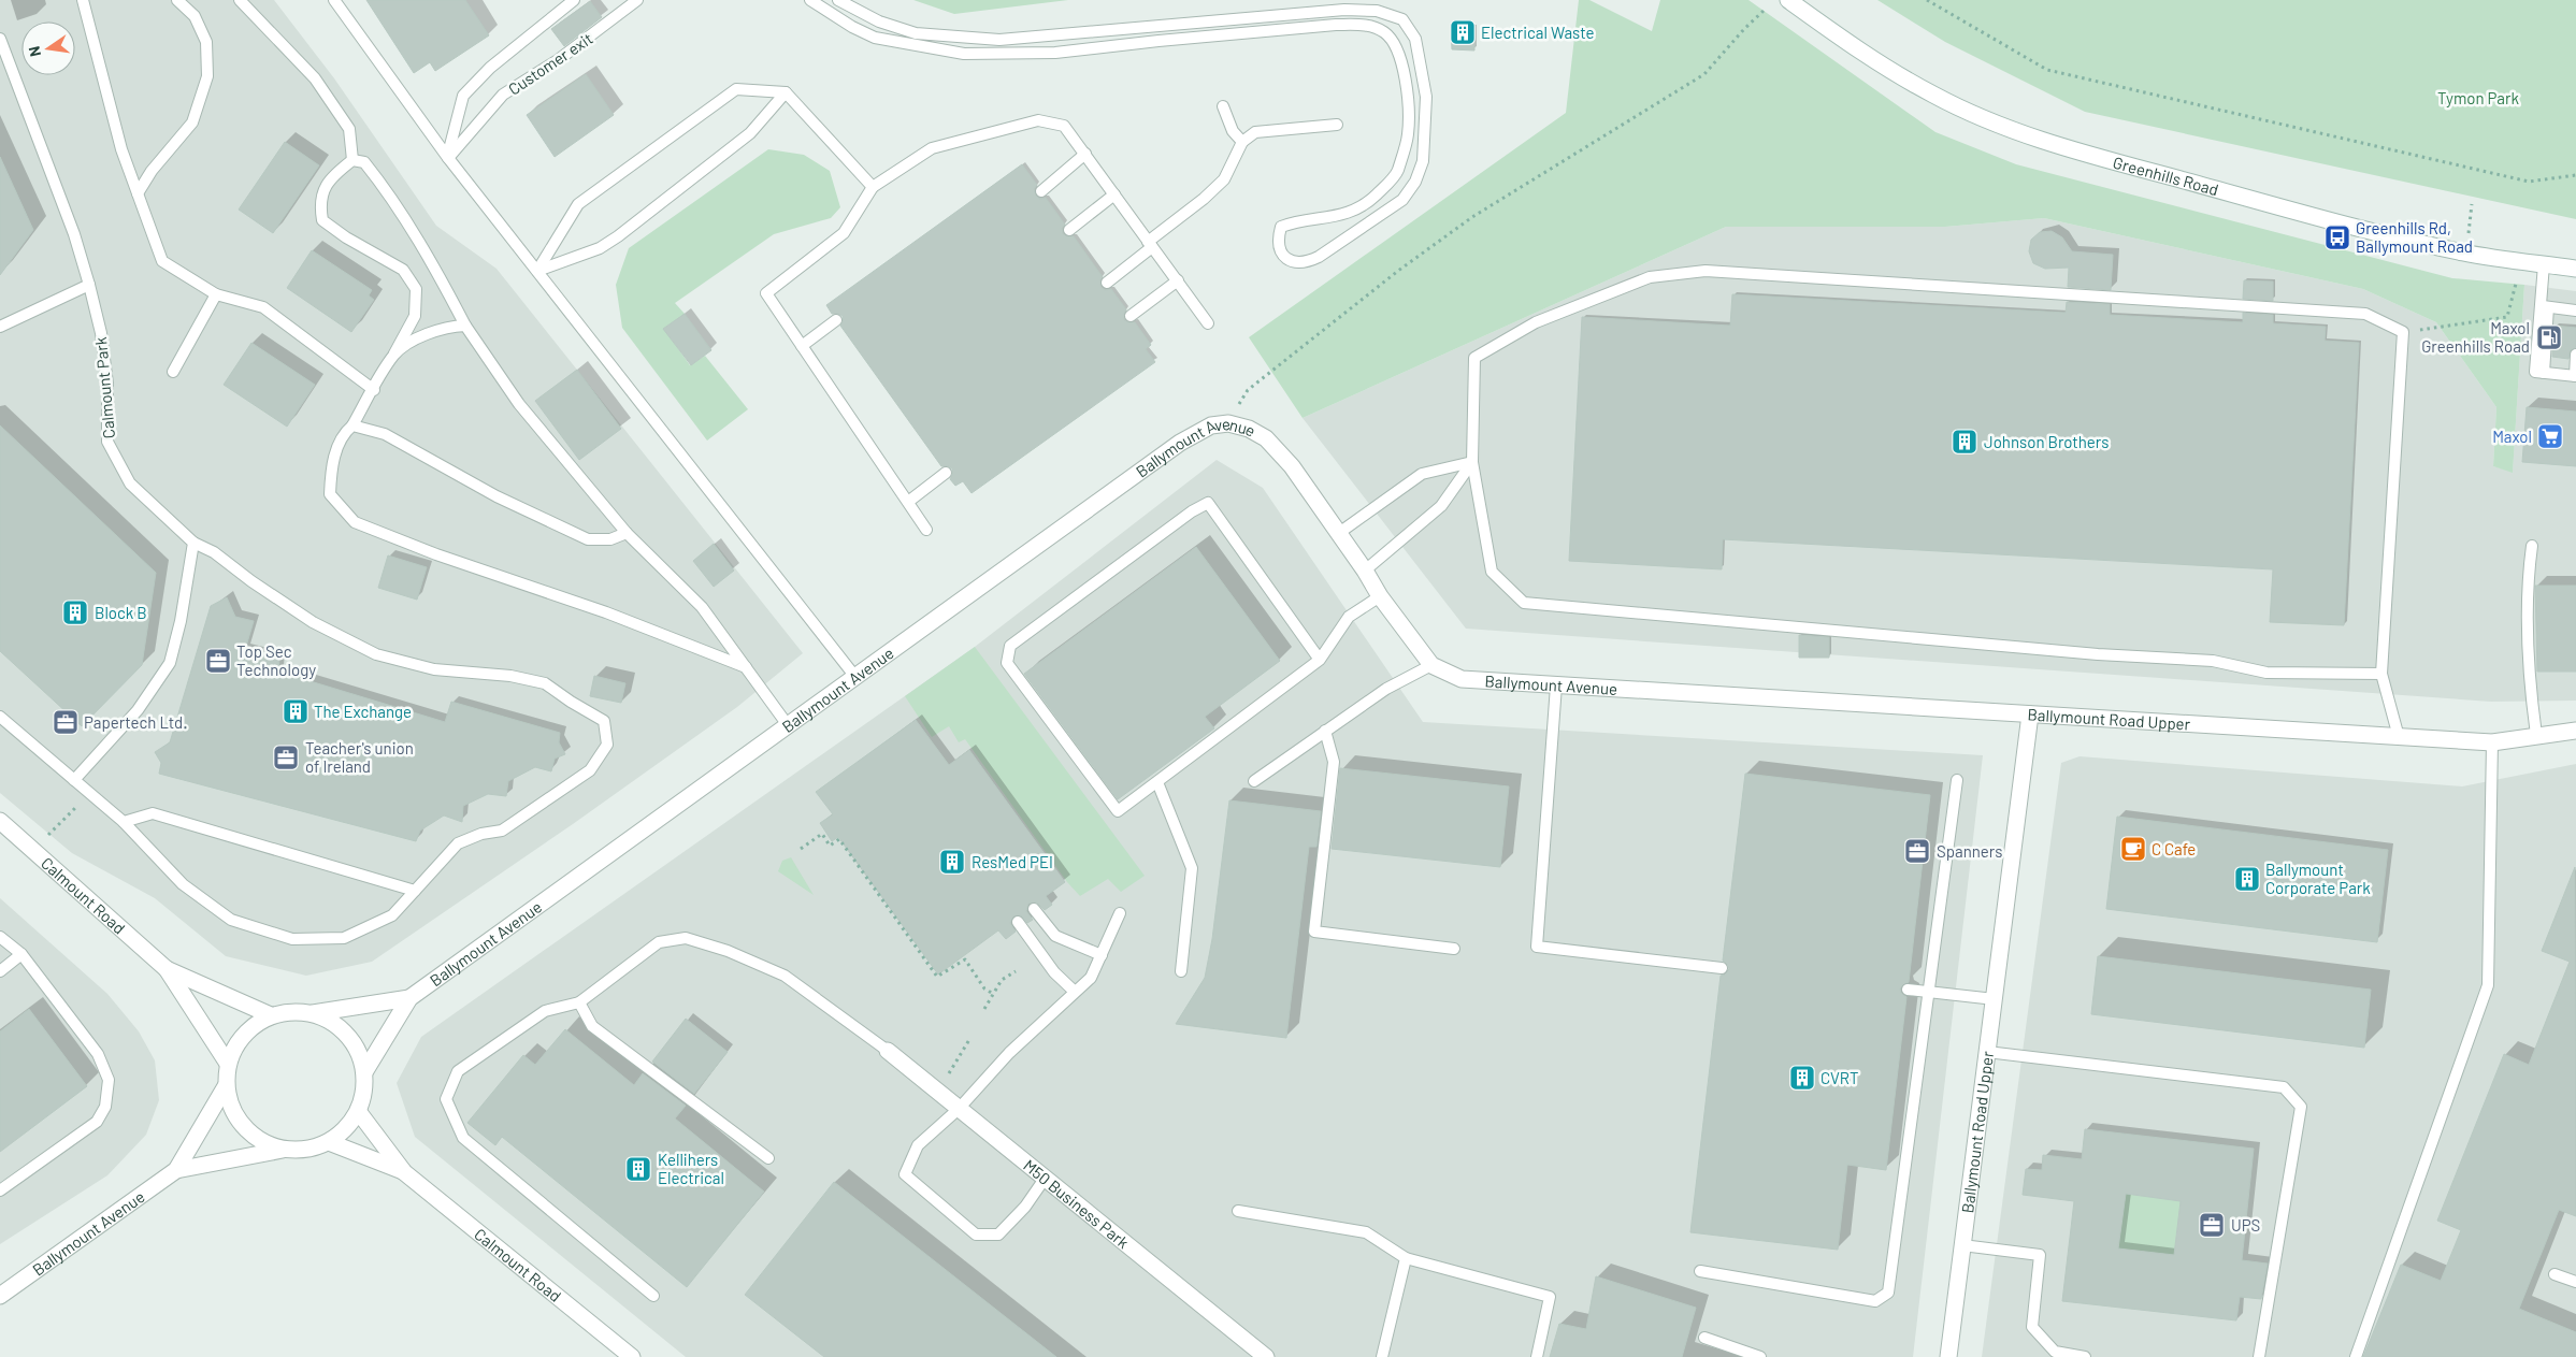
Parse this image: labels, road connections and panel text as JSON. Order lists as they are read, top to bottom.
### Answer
{
  "streets": {
    "street": [
      "Greenhills Road",
      "Ballymount Avenue",
      "Ballymount Road Upper",
      "Calmount Road",
      "M50 Business Park"
    ],
    "lane": ["Customer exit", "Calmount Park"]
  },
  "crossings": [
    ["Ballymount Avenue", "Ballymount Road Upper"],
    ["Ballymount Avenue", "Calmount Road"]
  ],
  "parks": ["Tymon Park"],
  "places": {
    "building": [
      "Electrical Waste",
      "Johnson Brothers",
      "Block B",
      "The Exchange",
      "ResMed PEI",
      "Ballymount Corporate Park",
      "CVRT",
      "Kellihers Electrical"
    ],
    "bus stop": ["Greenhills Rd, Ballymount Road"],
    "fuel station": ["Maxol Greenhills Road"],
    "supermarket": ["Maxol"],
    "office": [
      "Top Sec Technology",
      "Papertech Ltd.",
      "Teacher's union of Ireland",
      "Spanners",
      "UPS"
    ],
    "cafe": ["C Cafe"]
  },
  "north": "left"
}
